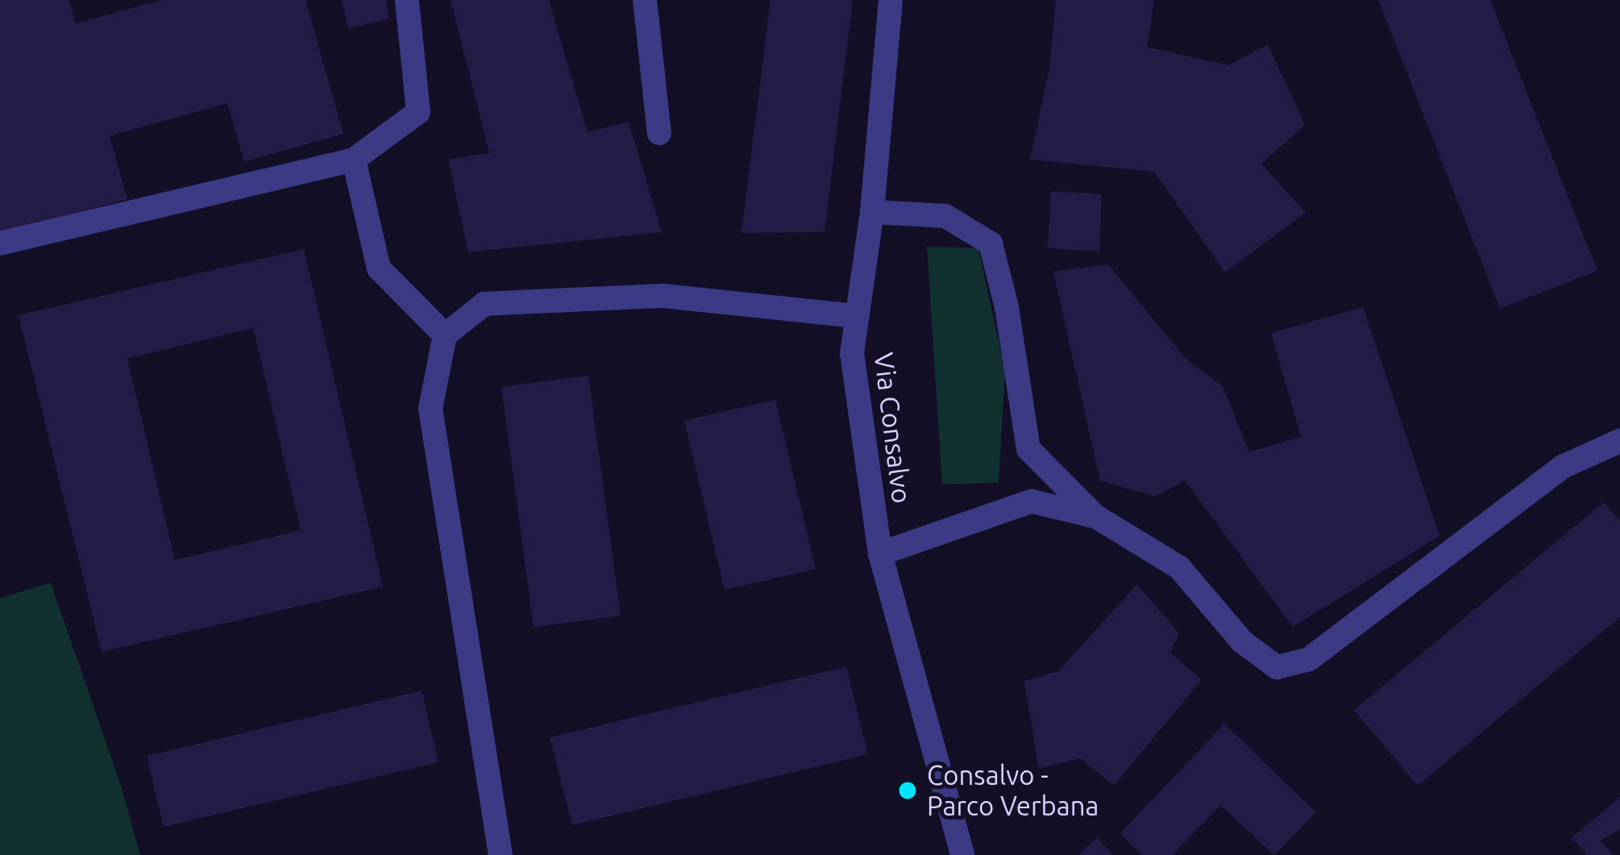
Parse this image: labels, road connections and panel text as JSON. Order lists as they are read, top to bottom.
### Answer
{
  "streets": {
    "street": ["Via Consalvo"]
  },
  "places": ["Consalvo - Parco Verbana"]
}
